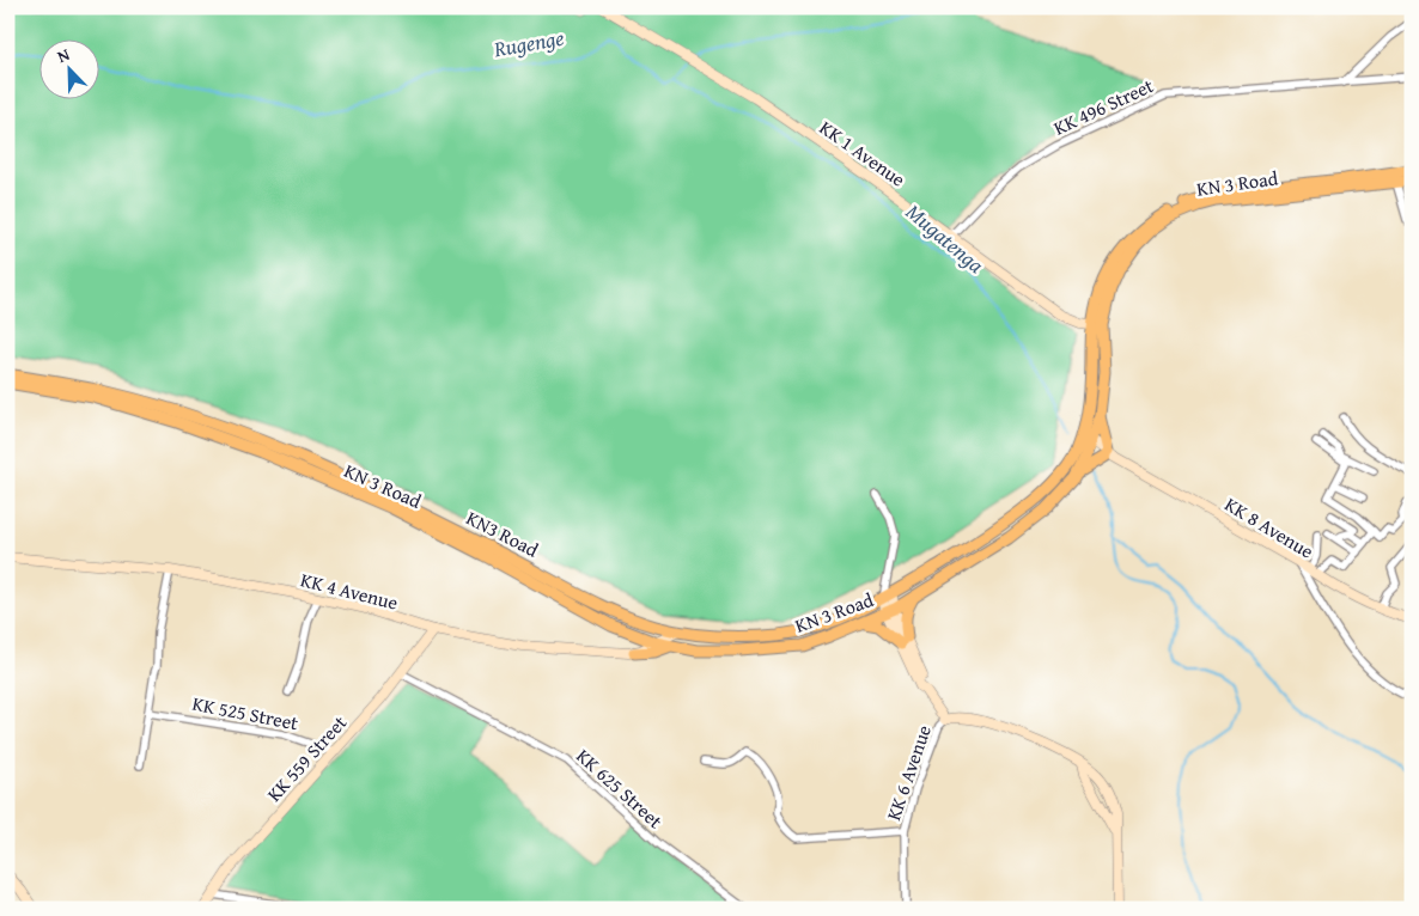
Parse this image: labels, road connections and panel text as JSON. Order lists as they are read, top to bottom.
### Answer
{
  "streets": {
    "highway": ["KN 3 Road", "KN3 Road"],
    "main road": [
      "KK 1 Avenue",
      "KK 8 Avenue",
      "KK 4 Avenue",
      "KK 559 Street",
      "KK 6 Avenue"
    ],
    "street": ["KK 496 Street", "KK 525 Street", "KK 625 Street"]
  },
  "crossings": [
    ["KK 496 Street", "KK 1 Avenue"],
    ["KK 1 Avenue", "KN 3 Road"],
    ["KN 3 Road", "KK 8 Avenue"],
    ["KN 3 Road", "KN3 Road"],
    ["KN 3 Road", "KK 4 Avenue"],
    ["KN 3 Road", "KK 6 Avenue"],
    ["KN3 Road", "KK 4 Avenue"],
    ["KN3 Road", "KK 6 Avenue"],
    ["KK 4 Avenue", "KK 559 Street"],
    ["KK 525 Street", "KK 559 Street"],
    ["KK 559 Street", "KK 625 Street"]
  ],
  "water": ["Rugenge", "Mugatenga"],
  "north": "top left"
}
